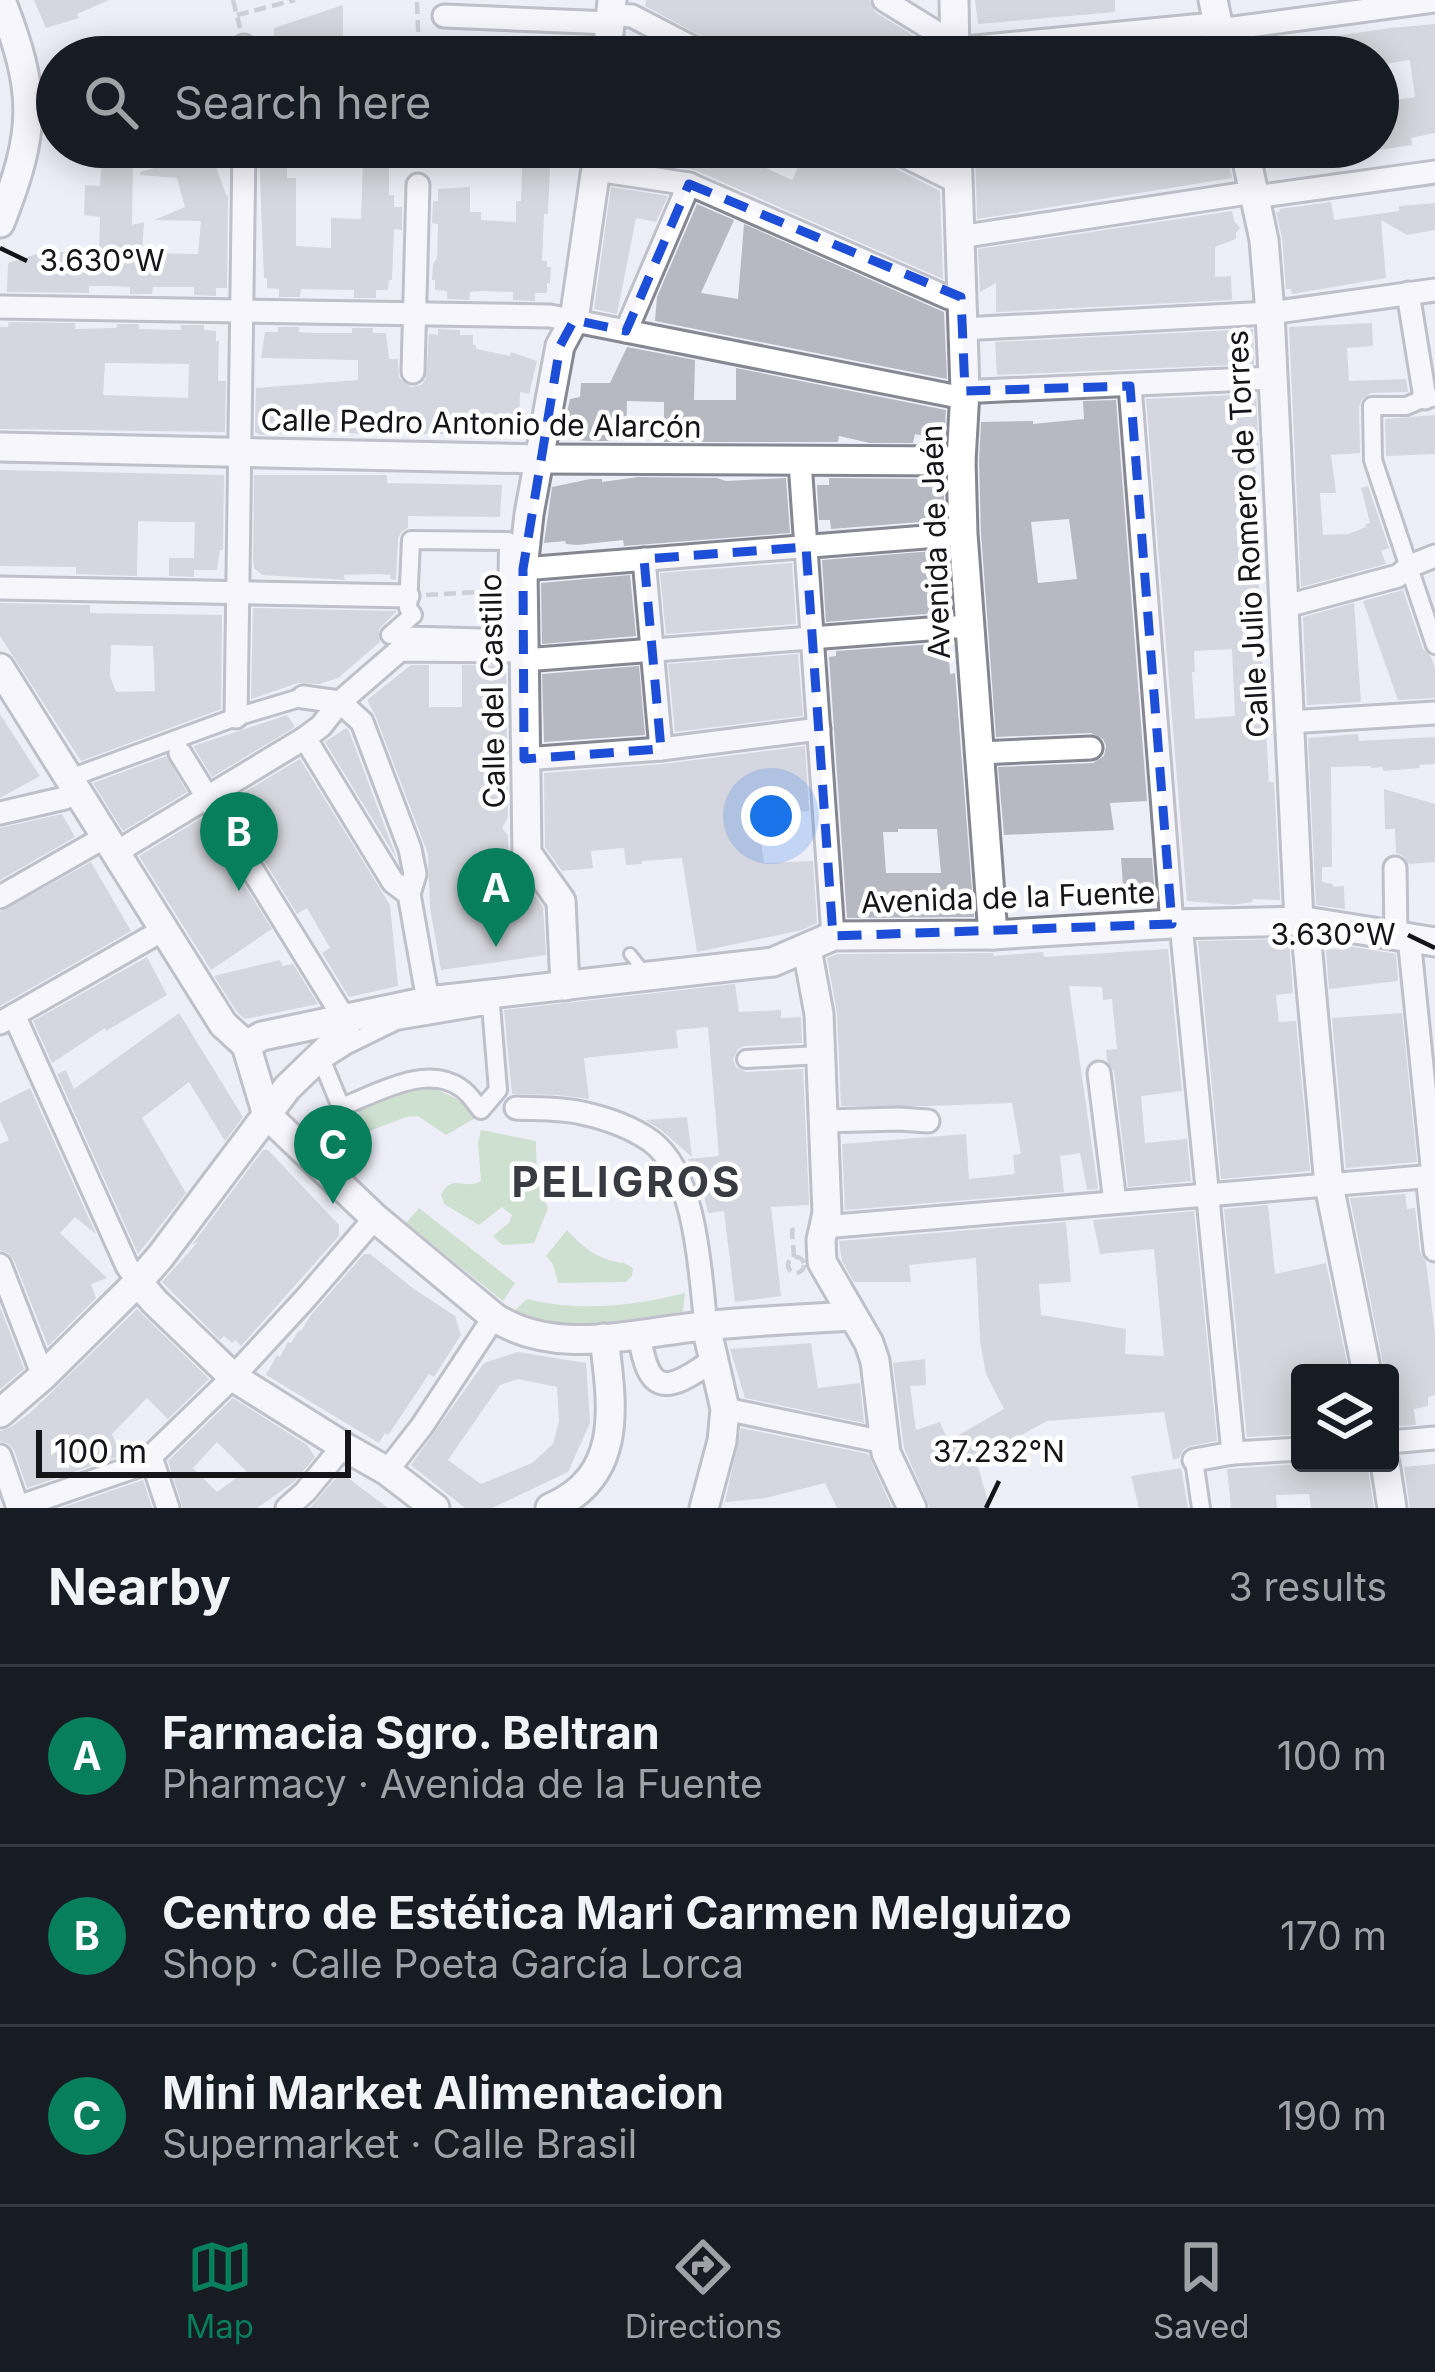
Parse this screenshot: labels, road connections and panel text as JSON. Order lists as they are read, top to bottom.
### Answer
{
  "streets": {
    "street": [
      "Calle Pedro Antonio de Alarcón",
      "Calle Julio Romero de Torres",
      "Avenida de Jaén",
      "Calle del Castillo",
      "Avenida de la Fuente"
    ]
  },
  "crossings": [
    ["Calle Pedro Antonio de Alarcón", "Avenida de Jaén"],
    ["Calle Pedro Antonio de Alarcón", "Calle del Castillo"],
    ["Calle Julio Romero de Torres", "Avenida de la Fuente"],
    ["Avenida de Jaén", "Avenida de la Fuente"],
    ["Calle del Castillo", "Avenida de la Fuente"]
  ],
  "districts": ["PELIGROS"],
  "scale_bar": "100 m",
  "page": {
    "search": "Search here",
    "pins": ["B", "A", "C"],
    "scale": "100 m",
    "heading": ["Nearby", "3 results"],
    "list": [
      {
        "mark": "A",
        "name": "Farmacia Sgro. Beltran",
        "note": "Pharmacy · Avenida de la Fuente",
        "value": "100 m"
      },
      {
        "mark": "B",
        "name": "Centro de Estética Mari Carmen Melguizo",
        "note": "Shop · Calle Poeta García Lorca",
        "value": "170 m"
      },
      {
        "mark": "C",
        "name": "Mini Market Alimentacion",
        "note": "Supermarket · Calle Brasil",
        "value": "190 m"
      }
    ],
    "nav": ["Map", "Directions", "Saved"]
  },
  "coordinates": ["3.630°W", "37.232°N"]
}
